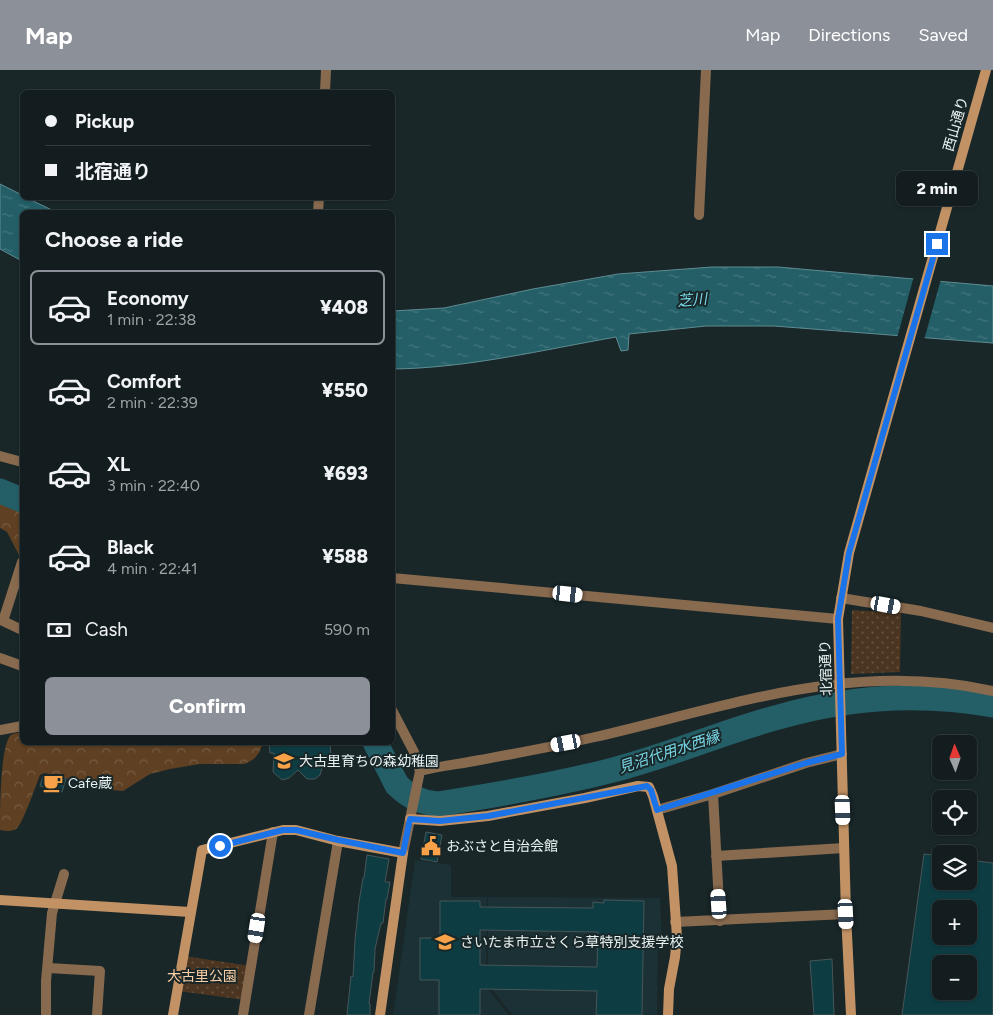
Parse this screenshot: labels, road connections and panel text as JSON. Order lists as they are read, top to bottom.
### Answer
{
  "streets": {
    "street": ["西山通り", "北宿通り"]
  },
  "crossings": [
    ["西山通り", "北宿通り"]
  ],
  "water": ["芝川", "見沼代用水西縁"],
  "parks": ["大古里公園"],
  "places": {
    "school or university": ["大古里育ちの森幼稚園", "さいたま市立さくら草特別支援学校"],
    "cafe": ["Cafe蔵"],
    "public building": ["おぶさと自治会館"]
  },
  "north": "top",
  "page": {
    "header": "Map",
    "nav": ["Map", "Directions", "Saved"],
    "banner": ["Pickup", "北宿通り"],
    "bubble": "2 min",
    "heading": "Choose a ride",
    "list": [
      {
        "name": "Economy",
        "note": "1 min · 22:38",
        "value": "¥408"
      },
      {
        "name": "Comfort",
        "note": "2 min · 22:39",
        "value": "¥550"
      },
      {
        "name": "XL",
        "note": "3 min · 22:40",
        "value": "¥693"
      },
      {
        "name": "Black",
        "note": "4 min · 22:41",
        "value": "¥588"
      }
    ],
    "pay": ["Cash", "590 m"],
    "buttons": "Confirm",
    "map_buttons": ["+", "−"]
  }
}
